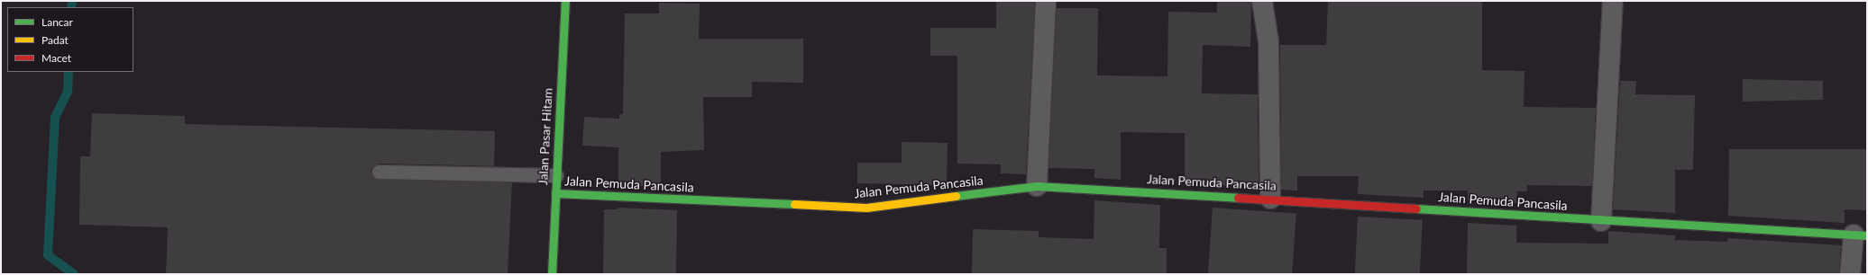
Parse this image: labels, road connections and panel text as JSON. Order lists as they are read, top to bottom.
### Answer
{
  "streets": {
    "street": ["Jalan Pasar Hitam", "Jalan Pemuda Pancasila"]
  },
  "crossings": [
    ["Jalan Pasar Hitam", "Jalan Pemuda Pancasila"]
  ],
  "legend": ["Lancar", "Padat", "Macet"]
}
